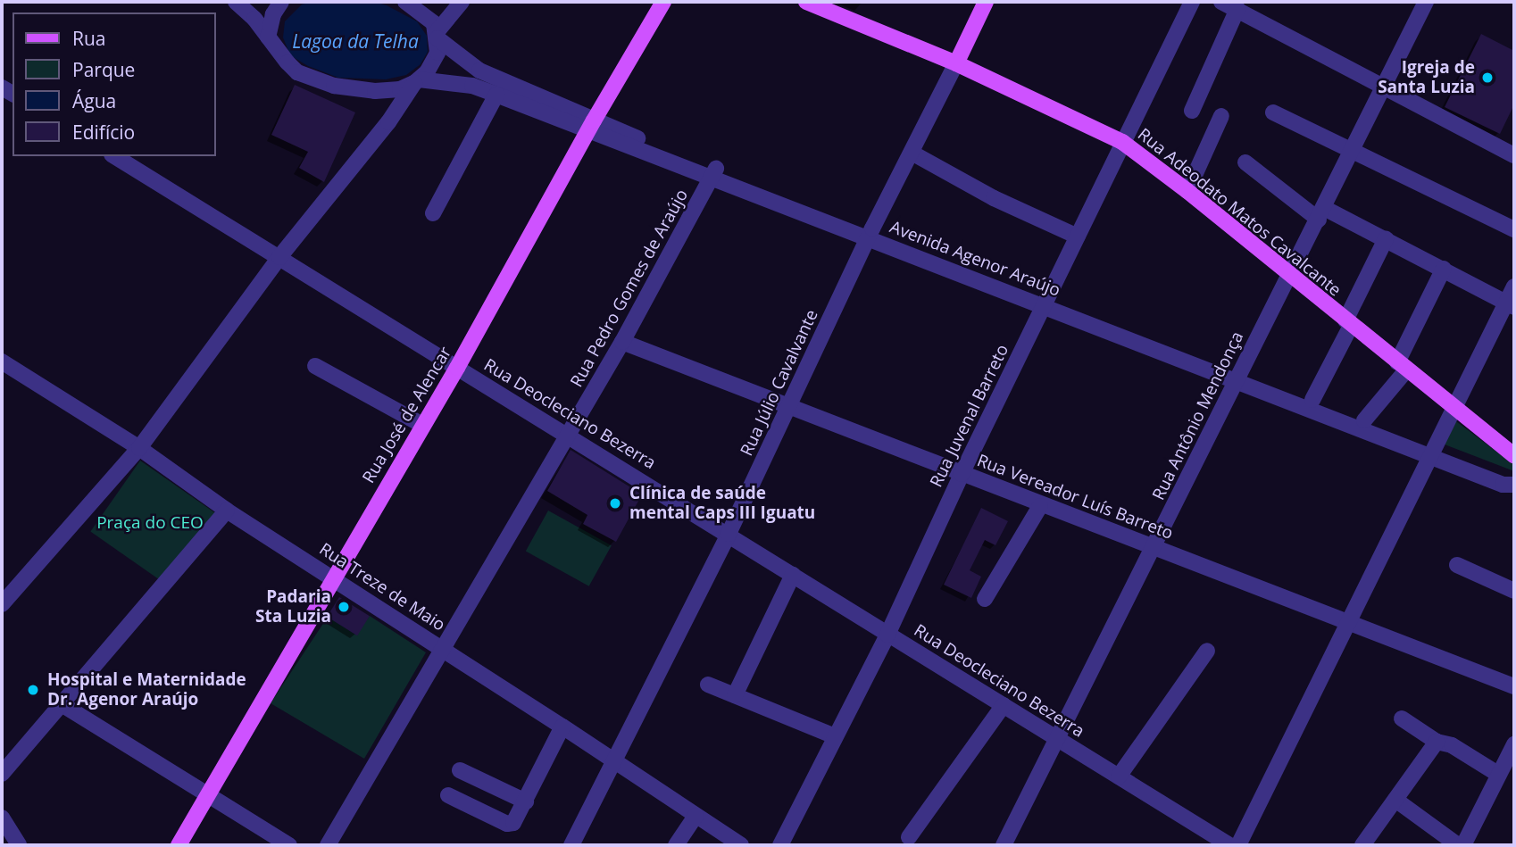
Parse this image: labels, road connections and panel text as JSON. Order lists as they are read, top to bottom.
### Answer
{
  "streets": {
    "main road": ["Rua Adeodato Matos Cavalcante", "Rua Júlio Cavalvante", "Rua José de Alencar"],
    "street": [
      "Avenida Agenor Araújo",
      "Rua Pedro Gomes de Araújo",
      "Rua Deocleciano Bezerra",
      "Rua Juvenal Barreto",
      "Rua Antônio Mendonça",
      "Rua Vereador Luís Barreto",
      "Rua Treze de Maio"
    ]
  },
  "crossings": [
    ["Rua Adeodato Matos Cavalcante", "Rua Júlio Cavalvante"],
    ["Rua Adeodato Matos Cavalcante", "Rua Juvenal Barreto"],
    ["Rua Adeodato Matos Cavalcante", "Rua Antônio Mendonça"],
    ["Avenida Agenor Araújo", "Rua Pedro Gomes de Araújo"],
    ["Avenida Agenor Araújo", "Rua Júlio Cavalvante"],
    ["Avenida Agenor Araújo", "Rua José de Alencar"],
    ["Avenida Agenor Araújo", "Rua Juvenal Barreto"],
    ["Avenida Agenor Araújo", "Rua Antônio Mendonça"],
    ["Rua Pedro Gomes de Araújo", "Rua Deocleciano Bezerra"],
    ["Rua Pedro Gomes de Araújo", "Rua Vereador Luís Barreto"],
    ["Rua Pedro Gomes de Araújo", "Rua Treze de Maio"],
    ["Rua Júlio Cavalvante", "Rua Deocleciano Bezerra"],
    ["Rua Júlio Cavalvante", "Rua Vereador Luís Barreto"],
    ["Rua Júlio Cavalvante", "Rua Treze de Maio"],
    ["Rua Deocleciano Bezerra", "Rua José de Alencar"],
    ["Rua Deocleciano Bezerra", "Rua Juvenal Barreto"],
    ["Rua Deocleciano Bezerra", "Rua Antônio Mendonça"],
    ["Rua José de Alencar", "Rua Treze de Maio"],
    ["Rua Juvenal Barreto", "Rua Vereador Luís Barreto"],
    ["Rua Antônio Mendonça", "Rua Vereador Luís Barreto"]
  ],
  "water": ["Lagoa da Telha"],
  "parks": ["Praça do CEO"],
  "places": [
    "Igreja de Santa Luzia",
    "Clínica de saúde mental Caps III Iguatu",
    "Padaria Sta Luzia",
    "Hospital e Maternidade Dr. Agenor Araújo"
  ],
  "legend": [
    "Rua",
    "Parque",
    "Água",
    "Edifício"
  ]
}
